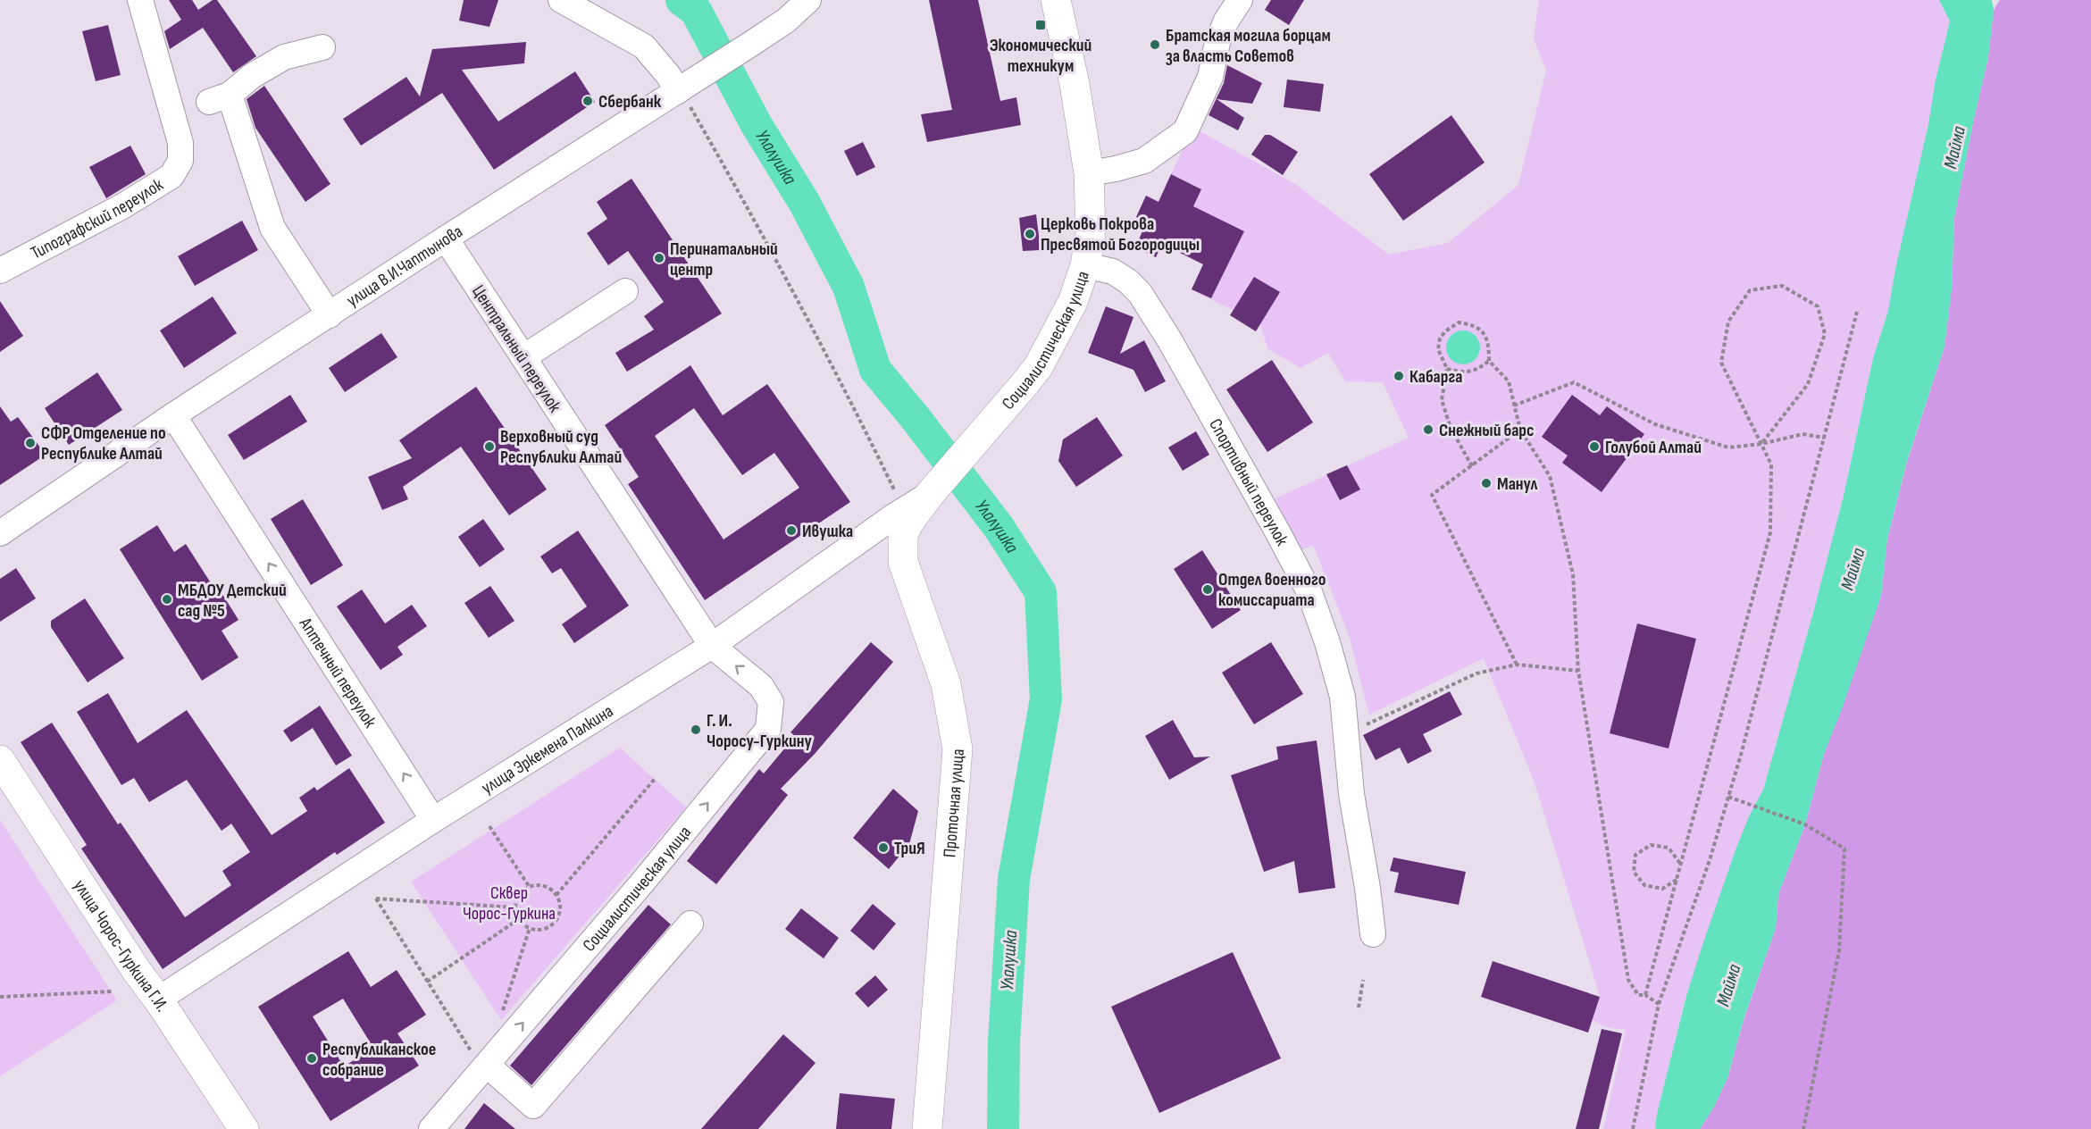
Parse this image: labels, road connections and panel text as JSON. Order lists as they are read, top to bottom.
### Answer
{
  "streets": {
    "main road": ["Социалистическая улица", "Проточная улица", "улица Чорос-Гуркина Г.И."],
    "street": [
      "Типографский переулок",
      "улица В.И.Чаптынова",
      "Центральный переулок",
      "Спортивный переулок",
      "Аптечный переулок",
      "улица Эркемена Палкина"
    ]
  },
  "crossings": [
    ["улица В.И.Чаптынова", "Центральный переулок"],
    ["улица В.И.Чаптынова", "Аптечный переулок"],
    ["Социалистическая улица", "Центральный переулок"],
    ["Социалистическая улица", "Спортивный переулок"],
    ["Социалистическая улица", "улица Эркемена Палкина"],
    ["Социалистическая улица", "Проточная улица"],
    ["Центральный переулок", "улица Эркемена Палкина"],
    ["Аптечный переулок", "улица Эркемена Палкина"],
    ["улица Эркемена Палкина", "Проточная улица"],
    ["улица Эркемена Палкина", "улица Чорос-Гуркина Г.И."]
  ],
  "one_way": ["Социалистическая улица", "Аптечный переулок"],
  "water": ["Майма", "Улалушка"],
  "parks": ["Сквер Чорос-Гуркина"],
  "places": {
    "transit": ["Экономический техникум"],
    "other": [
      "Братская могила борцам за власть Советов",
      "Сбербанк",
      "Церковь Покрова Пресвятой Богородицы",
      "Перинатальный центр",
      "Кабарга",
      "Снежный барс",
      "СФР Отделение по Республике Алтай",
      "Верховный суд Республики Алтай",
      "Голубой Алтай",
      "Манул",
      "Ивушка",
      "Отдел военного комиссариата",
      "МБДОУ Детский сад №5",
      "Г. И. Чоросу-Гуркину",
      "ТриЯ",
      "Республиканское собрание"
    ]
  }
}
